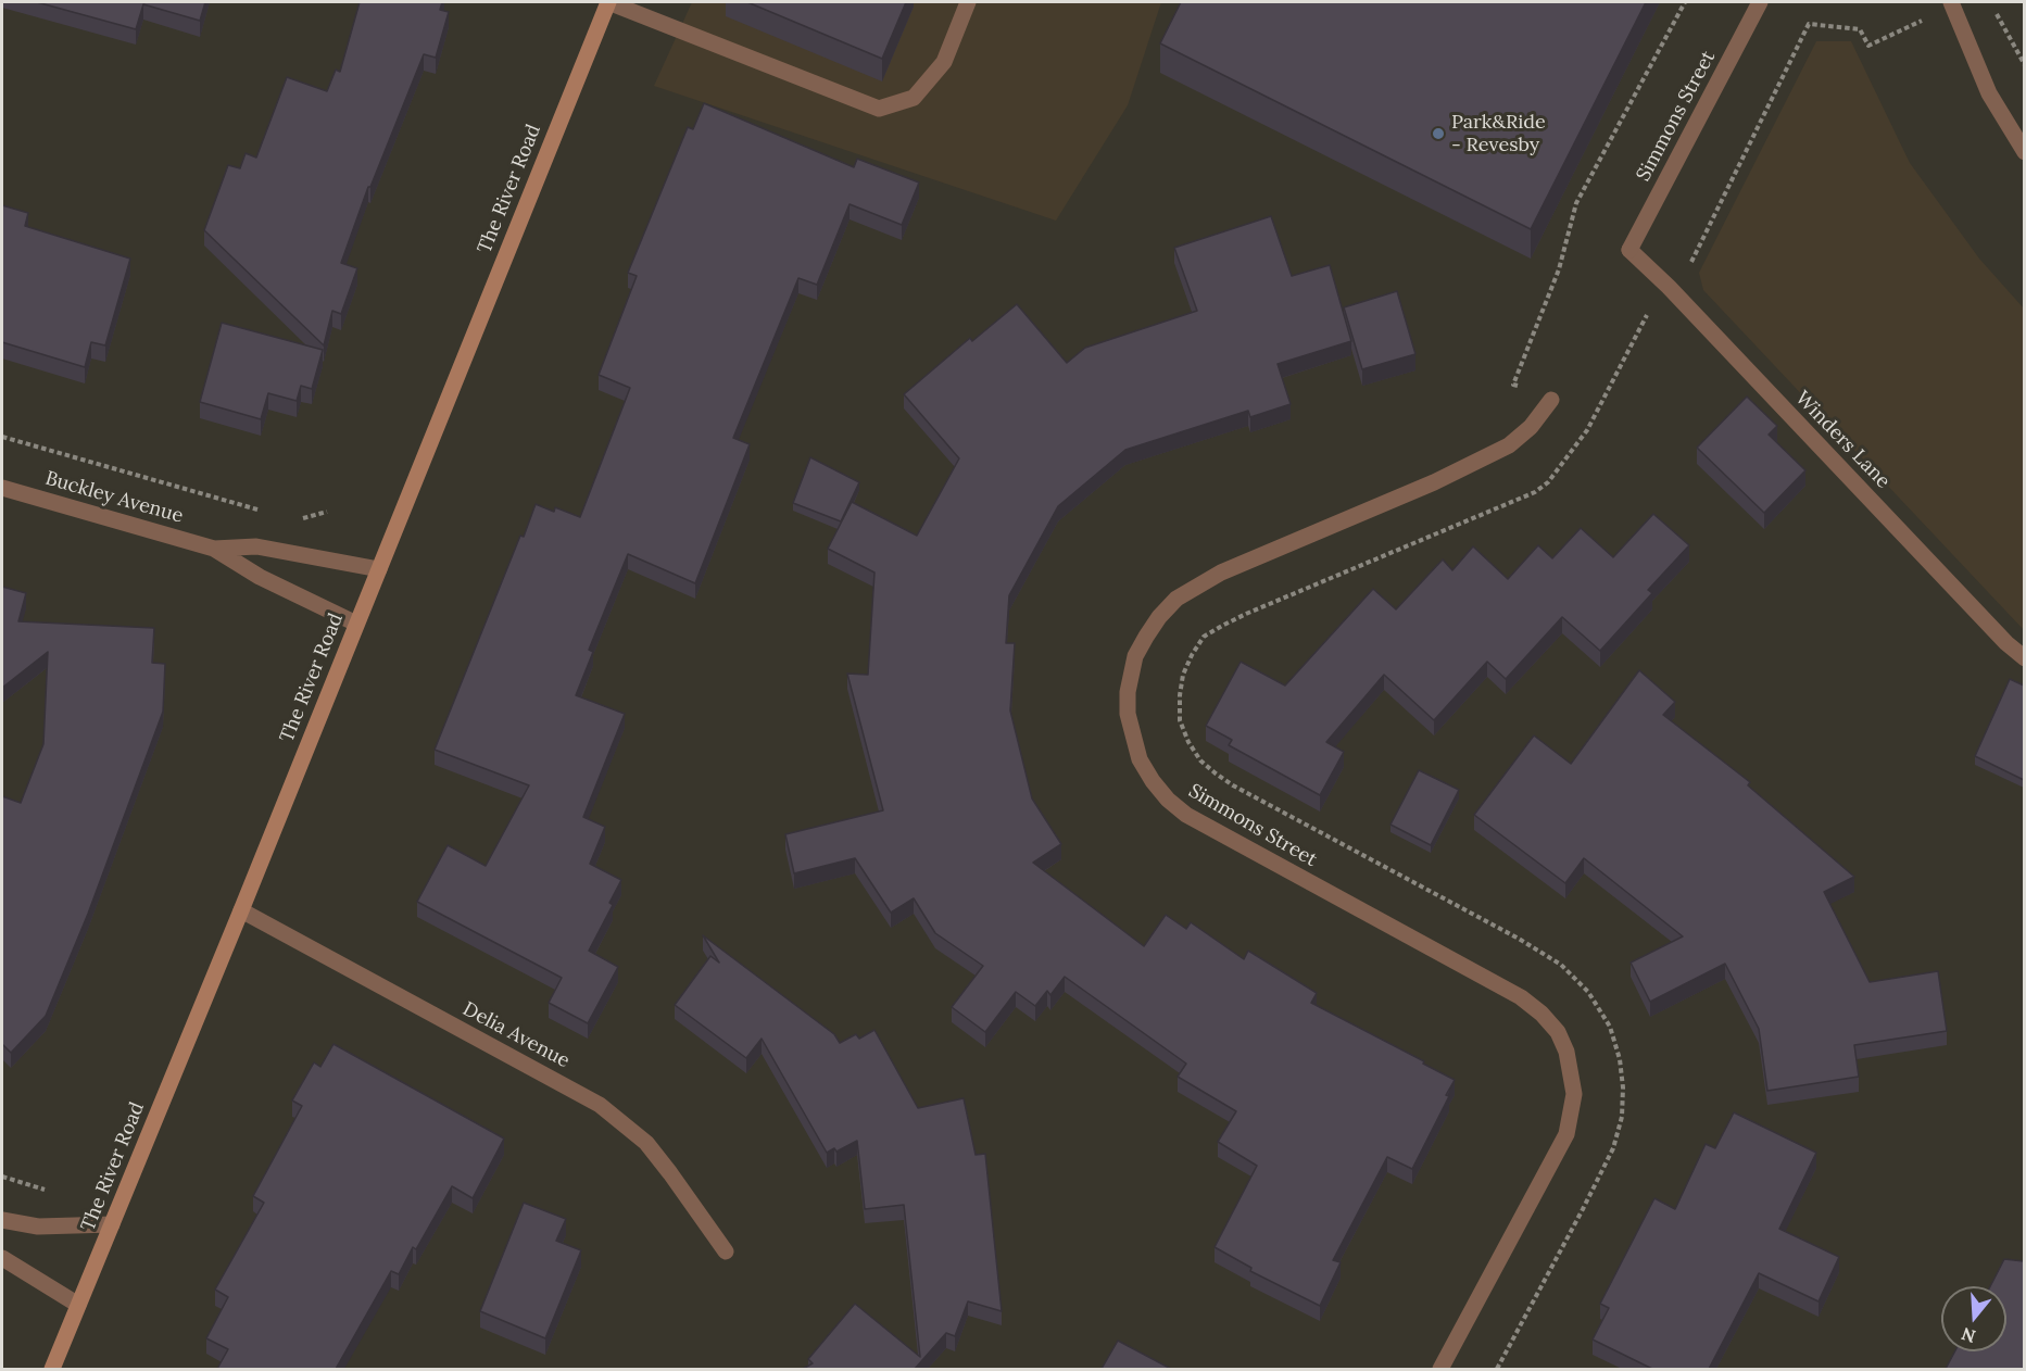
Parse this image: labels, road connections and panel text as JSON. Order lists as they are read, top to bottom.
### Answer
{
  "streets": {
    "main road": ["The River Road"],
    "street": [
      "Simmons Street",
      "Winders Lane",
      "Buckley Avenue",
      "Delia Avenue"
    ]
  },
  "crossings": [
    ["Simmons Street", "Winders Lane"],
    ["The River Road", "Buckley Avenue"],
    ["The River Road", "Delia Avenue"]
  ],
  "places": ["Park&Ride - Revesby"],
  "north": "bottom"
}
